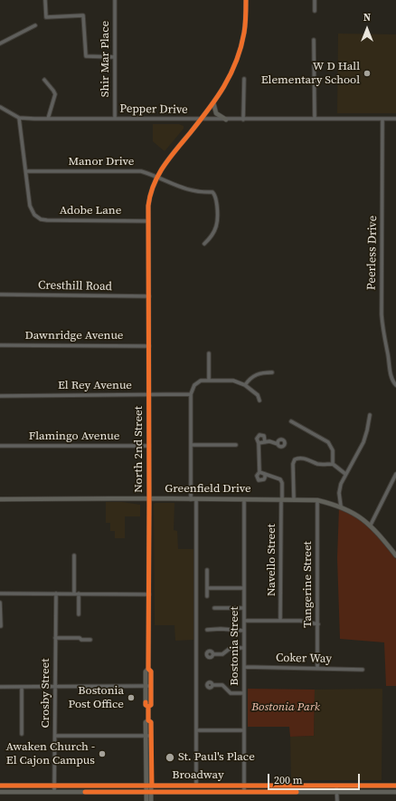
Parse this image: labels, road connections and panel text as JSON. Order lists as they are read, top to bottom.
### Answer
{
  "streets": {
    "main road": ["North 2nd Street", "Greenfield Drive", "Broadway"],
    "street": [
      "Shir Mar Place",
      "Pepper Drive",
      "Manor Drive",
      "Adobe Lane",
      "Peerless Drive",
      "Cresthill Road",
      "Dawnridge Avenue",
      "El Rey Avenue",
      "Flamingo Avenue",
      "Navello Street",
      "Tangerine Street",
      "Bostonia Street",
      "Coker Way",
      "Crosby Street"
    ]
  },
  "crossings": [
    ["Shir Mar Place", "Pepper Drive"],
    ["Pepper Drive", "Peerless Drive"],
    ["Pepper Drive", "North 2nd Street"],
    ["Manor Drive", "Adobe Lane"],
    ["Manor Drive", "North 2nd Street"],
    ["Adobe Lane", "North 2nd Street"],
    ["Cresthill Road", "North 2nd Street"],
    ["Dawnridge Avenue", "North 2nd Street"],
    ["El Rey Avenue", "North 2nd Street"],
    ["Flamingo Avenue", "North 2nd Street"],
    ["North 2nd Street", "Greenfield Drive"],
    ["North 2nd Street", "Broadway"],
    ["Greenfield Drive", "Navello Street"],
    ["Greenfield Drive", "Tangerine Street"],
    ["Greenfield Drive", "Bostonia Street"],
    ["Tangerine Street", "Coker Way"],
    ["Bostonia Street", "Coker Way"],
    ["Bostonia Street", "Broadway"],
    ["Crosby Street", "Broadway"]
  ],
  "parks": ["Bostonia Park"],
  "places": [
    "W D Hall Elementary School",
    "Bostonia Post Office",
    "Awaken Church - El Cajon Campus",
    "St. Paul's Place"
  ],
  "scale_bar": "200 m",
  "north": "top"
}
